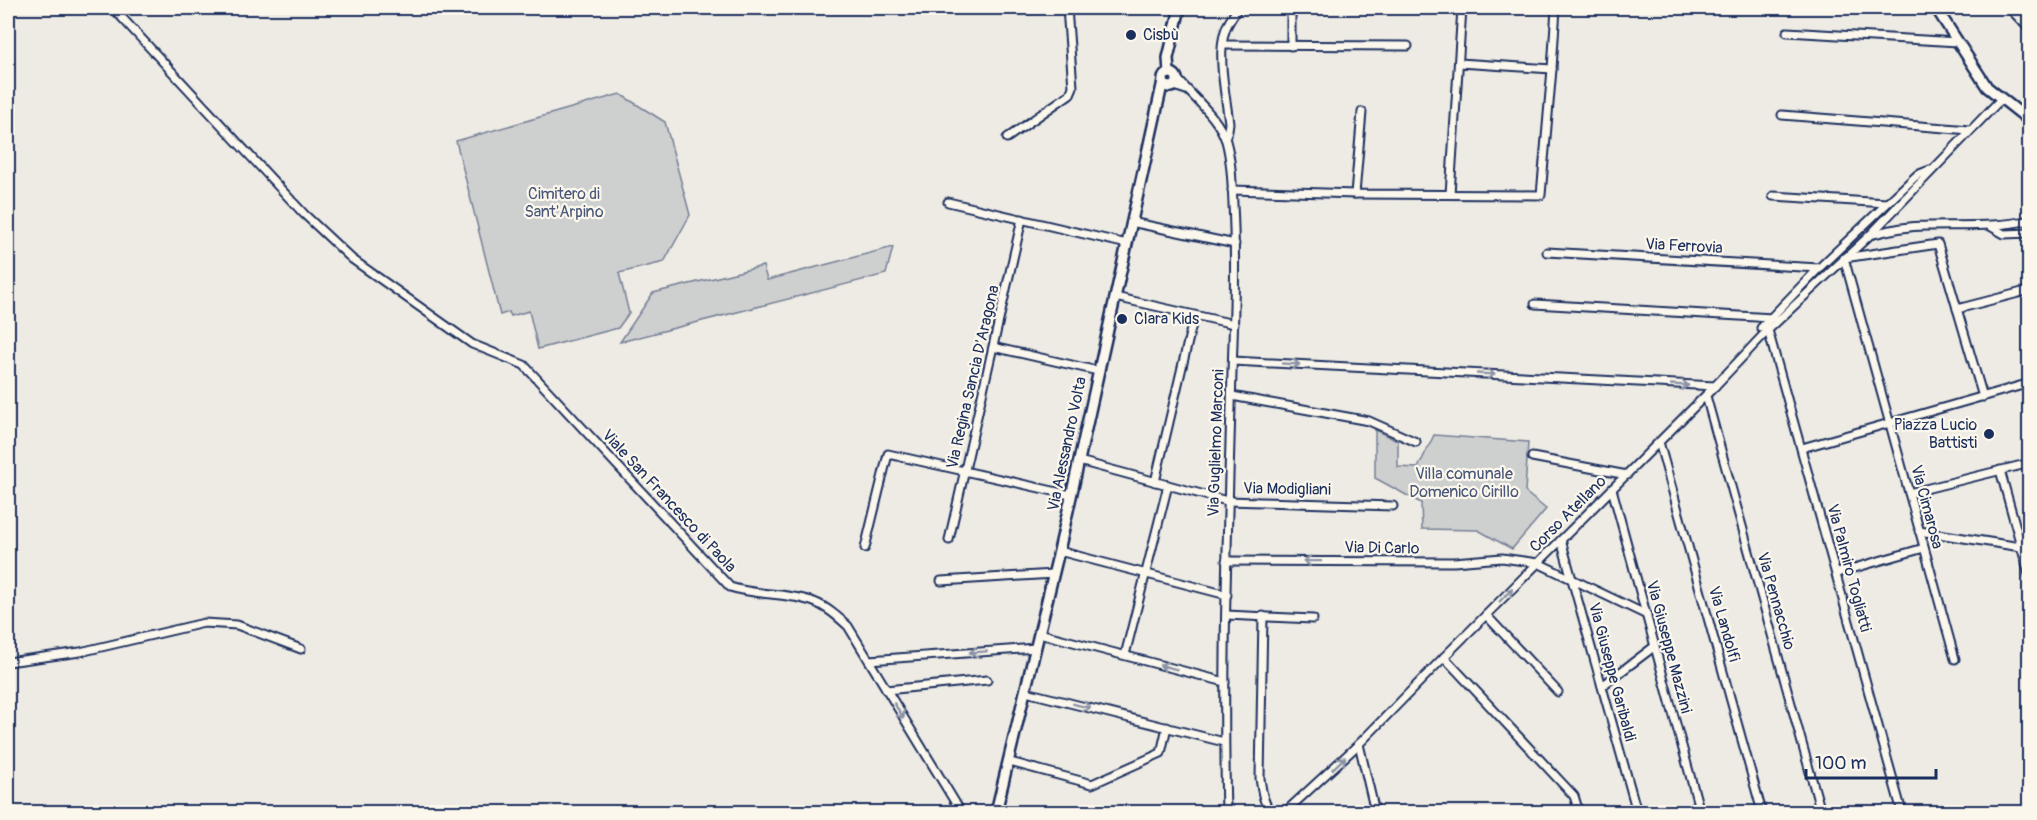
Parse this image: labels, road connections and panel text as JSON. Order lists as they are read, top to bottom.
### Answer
{
  "streets": {
    "street": [
      "Via Ferrovia",
      "Via Regina Sancia D'Aragona",
      "Via Guglielmo Marconi",
      "Via Alessandro Volta",
      "Via Modigliani",
      "Viale San Francesco di Paola",
      "Via Cimarosa",
      "Corso Atellano",
      "Via Di Carlo",
      "Via Palmiro Togliatti",
      "Via Pennacchio",
      "Via Landolfi",
      "Via Giuseppe Mazzini",
      "Via Giuseppe Garibaldi"
    ]
  },
  "crossings": [
    ["Via Guglielmo Marconi", "Via Alessandro Volta"],
    ["Via Guglielmo Marconi", "Via Modigliani"],
    ["Via Guglielmo Marconi", "Via Di Carlo"],
    ["Via Alessandro Volta", "Via Modigliani"],
    ["Via Cimarosa", "Corso Atellano"],
    ["Corso Atellano", "Via Di Carlo"],
    ["Corso Atellano", "Via Palmiro Togliatti"],
    ["Corso Atellano", "Via Pennacchio"],
    ["Corso Atellano", "Via Landolfi"],
    ["Corso Atellano", "Via Giuseppe Mazzini"],
    ["Corso Atellano", "Via Giuseppe Garibaldi"],
    ["Via Di Carlo", "Via Giuseppe Mazzini"],
    ["Via Di Carlo", "Via Giuseppe Garibaldi"]
  ],
  "one_way": ["Via Di Carlo"],
  "parks": ["Cimitero di Sant'Arpino", "Villa comunale Domenico Cirillo"],
  "places": ["Cisbù", "Clara Kids", "Piazza Lucio Battisti"],
  "scale_bar": "100 m"
}
